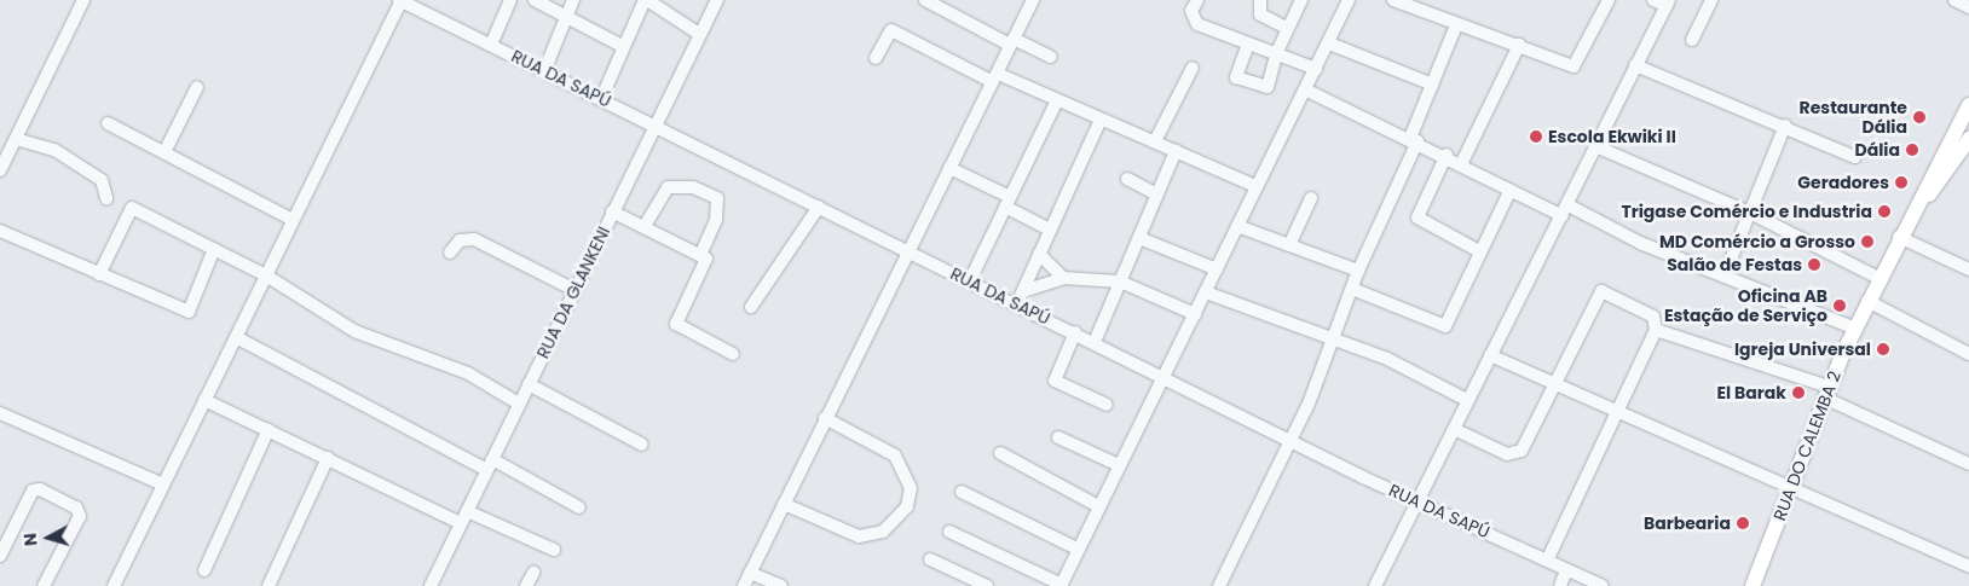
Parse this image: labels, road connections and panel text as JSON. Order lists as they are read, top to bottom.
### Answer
{
  "streets": {
    "main road": ["RUA DO CALEMBA 2"],
    "street": ["RUA DA SAPÚ", "RUA DA GLANKENI"]
  },
  "crossings": [
    ["RUA DA SAPÚ", "RUA DA GLANKENI"]
  ],
  "places": [
    "Restaurante Dália",
    "Escola Ekwiki II",
    "Dália",
    "Geradores",
    "Trigase Comércio e Industria",
    "MD Comércio a Grosso",
    "Salão de Festas",
    "Oficina AB Estação de Serviço",
    "Igreja Universal",
    "El Barak",
    "Barbearia"
  ],
  "north": "left"
}
